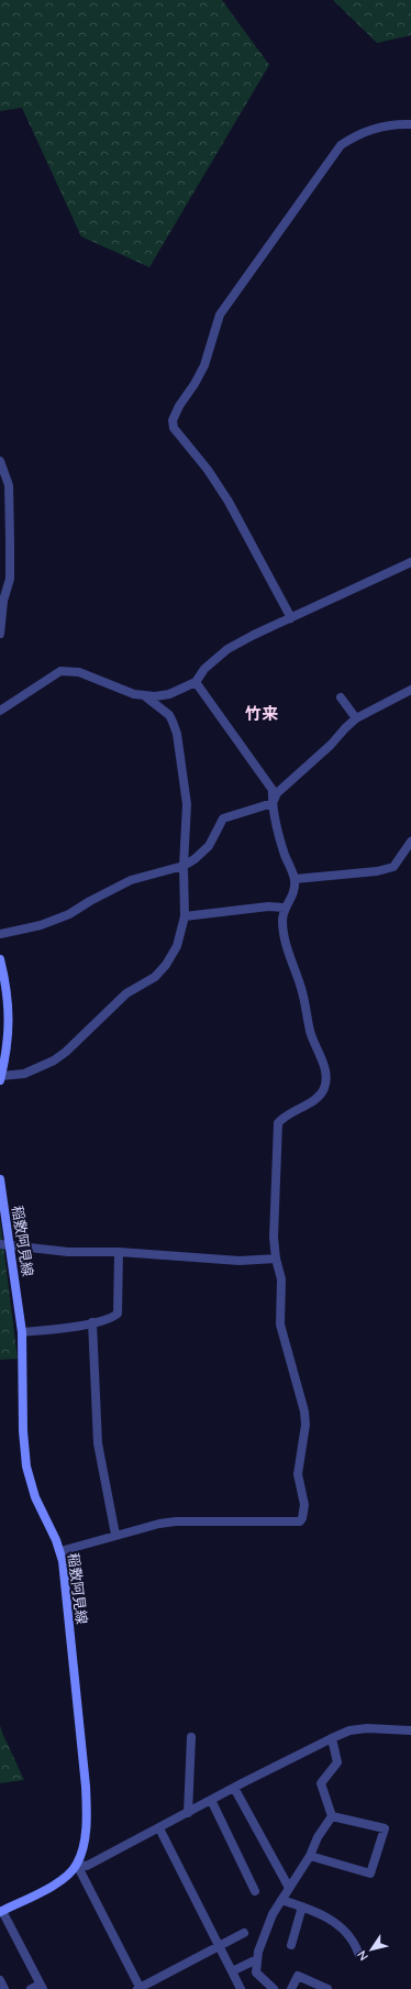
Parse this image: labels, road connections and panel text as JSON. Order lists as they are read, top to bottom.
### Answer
{
  "streets": {
    "main road": ["稲敷阿見線"]
  },
  "districts": ["竹来"],
  "north": "bottom left"
}
